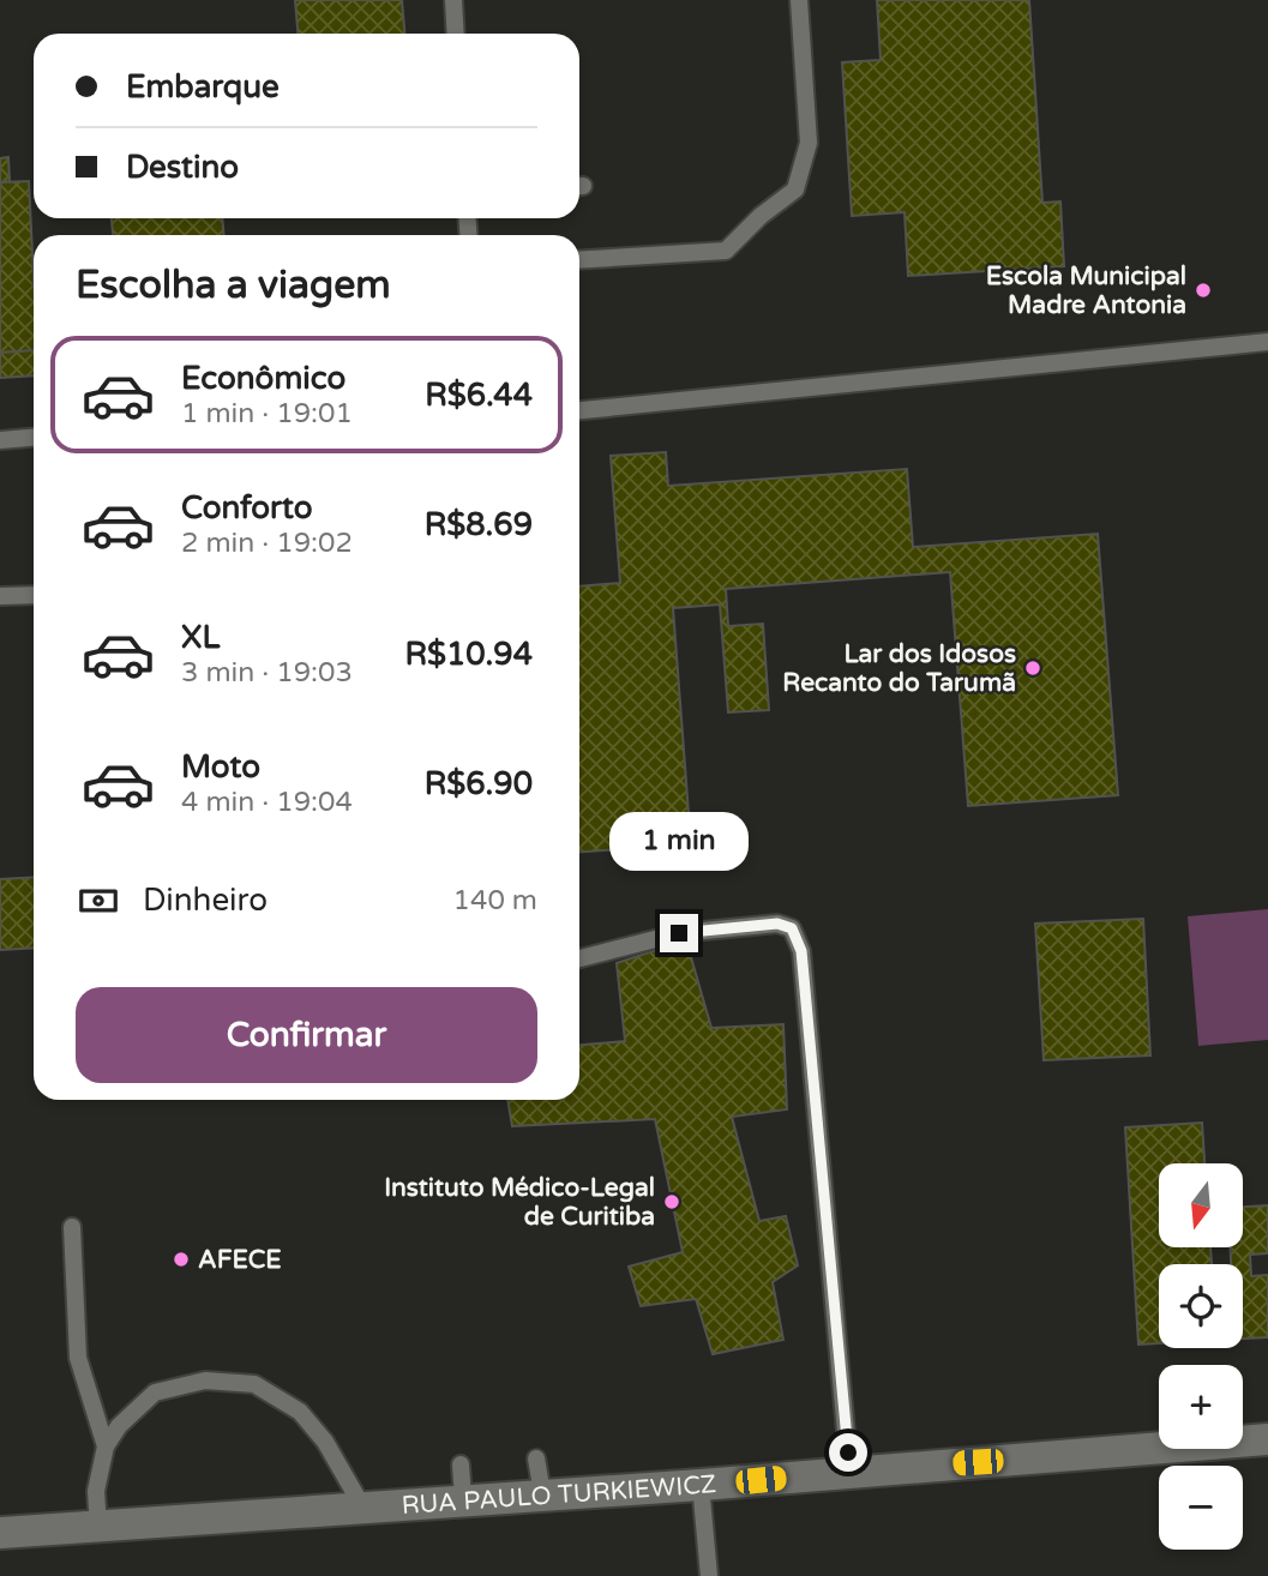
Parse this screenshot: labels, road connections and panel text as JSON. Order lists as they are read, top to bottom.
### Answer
{
  "streets": {
    "street": ["RUA PAULO TURKIEWICZ"]
  },
  "places": [
    "Escola Municipal Madre Antonia",
    "Lar dos Idosos Recanto do Tarumã",
    "Instituto Médico-Legal de Curitiba",
    "AFECE"
  ],
  "north": "bottom",
  "page": {
    "banner": ["Embarque", "Destino"],
    "heading": "Escolha a viagem",
    "list": [
      {
        "name": "Econômico",
        "note": "1 min · 19:01",
        "value": "R$6.44"
      },
      {
        "name": "Conforto",
        "note": "2 min · 19:02",
        "value": "R$8.69"
      },
      {
        "name": "XL",
        "note": "3 min · 19:03",
        "value": "R$10.94"
      },
      {
        "name": "Moto",
        "note": "4 min · 19:04",
        "value": "R$6.90"
      }
    ],
    "bubble": "1 min",
    "pay": ["Dinheiro", "140 m"],
    "buttons": "Confirmar",
    "map_buttons": ["+", "−"]
  }
}
